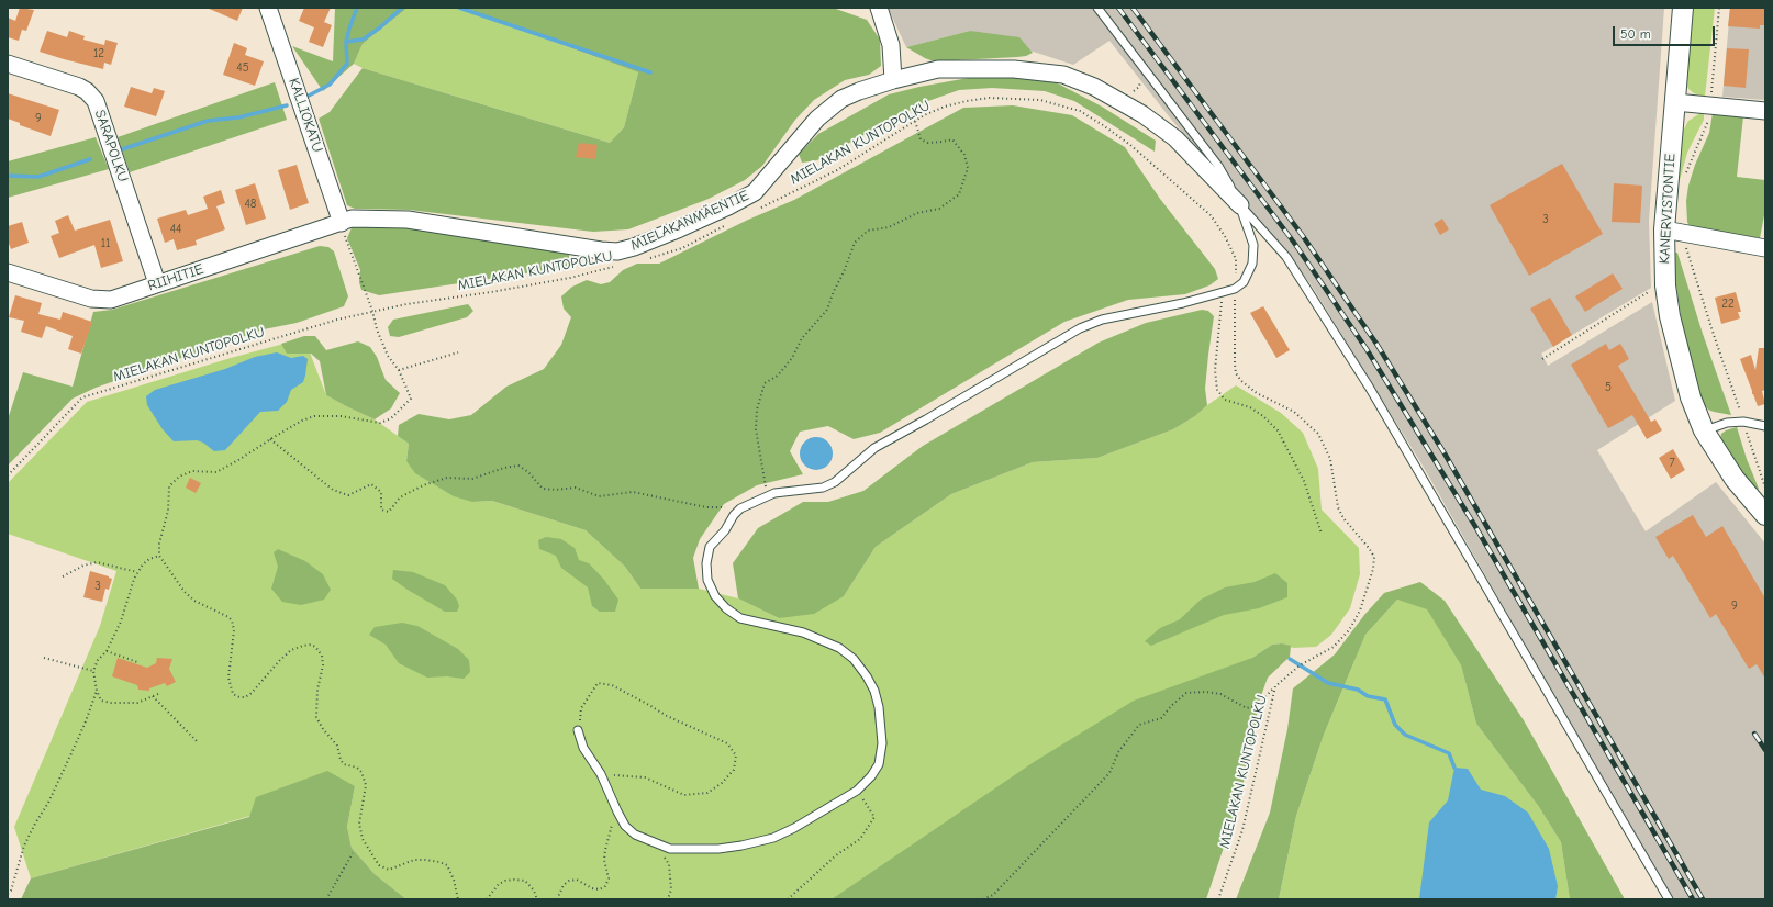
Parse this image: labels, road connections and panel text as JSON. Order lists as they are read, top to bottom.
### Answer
{
  "streets": {
    "street": [
      "KALLIOKATU",
      "SARAPOLKU",
      "KANERVISTONTIE",
      "MIELAKANMÄENTIE",
      "RIIHITIE"
    ],
    "path": ["MIELAKAN KUNTOPOLKU"]
  },
  "crossings": [
    ["KALLIOKATU", "MIELAKANMÄENTIE"],
    ["KALLIOKATU", "RIIHITIE"],
    ["SARAPOLKU", "RIIHITIE"],
    ["MIELAKANMÄENTIE", "RIIHITIE"]
  ],
  "house_numbers": [
    "12",
    "45",
    "9",
    "48",
    "3",
    "44",
    "11",
    "22",
    "5",
    "7",
    "3",
    "9"
  ],
  "scale_bar": "50 m"
}
